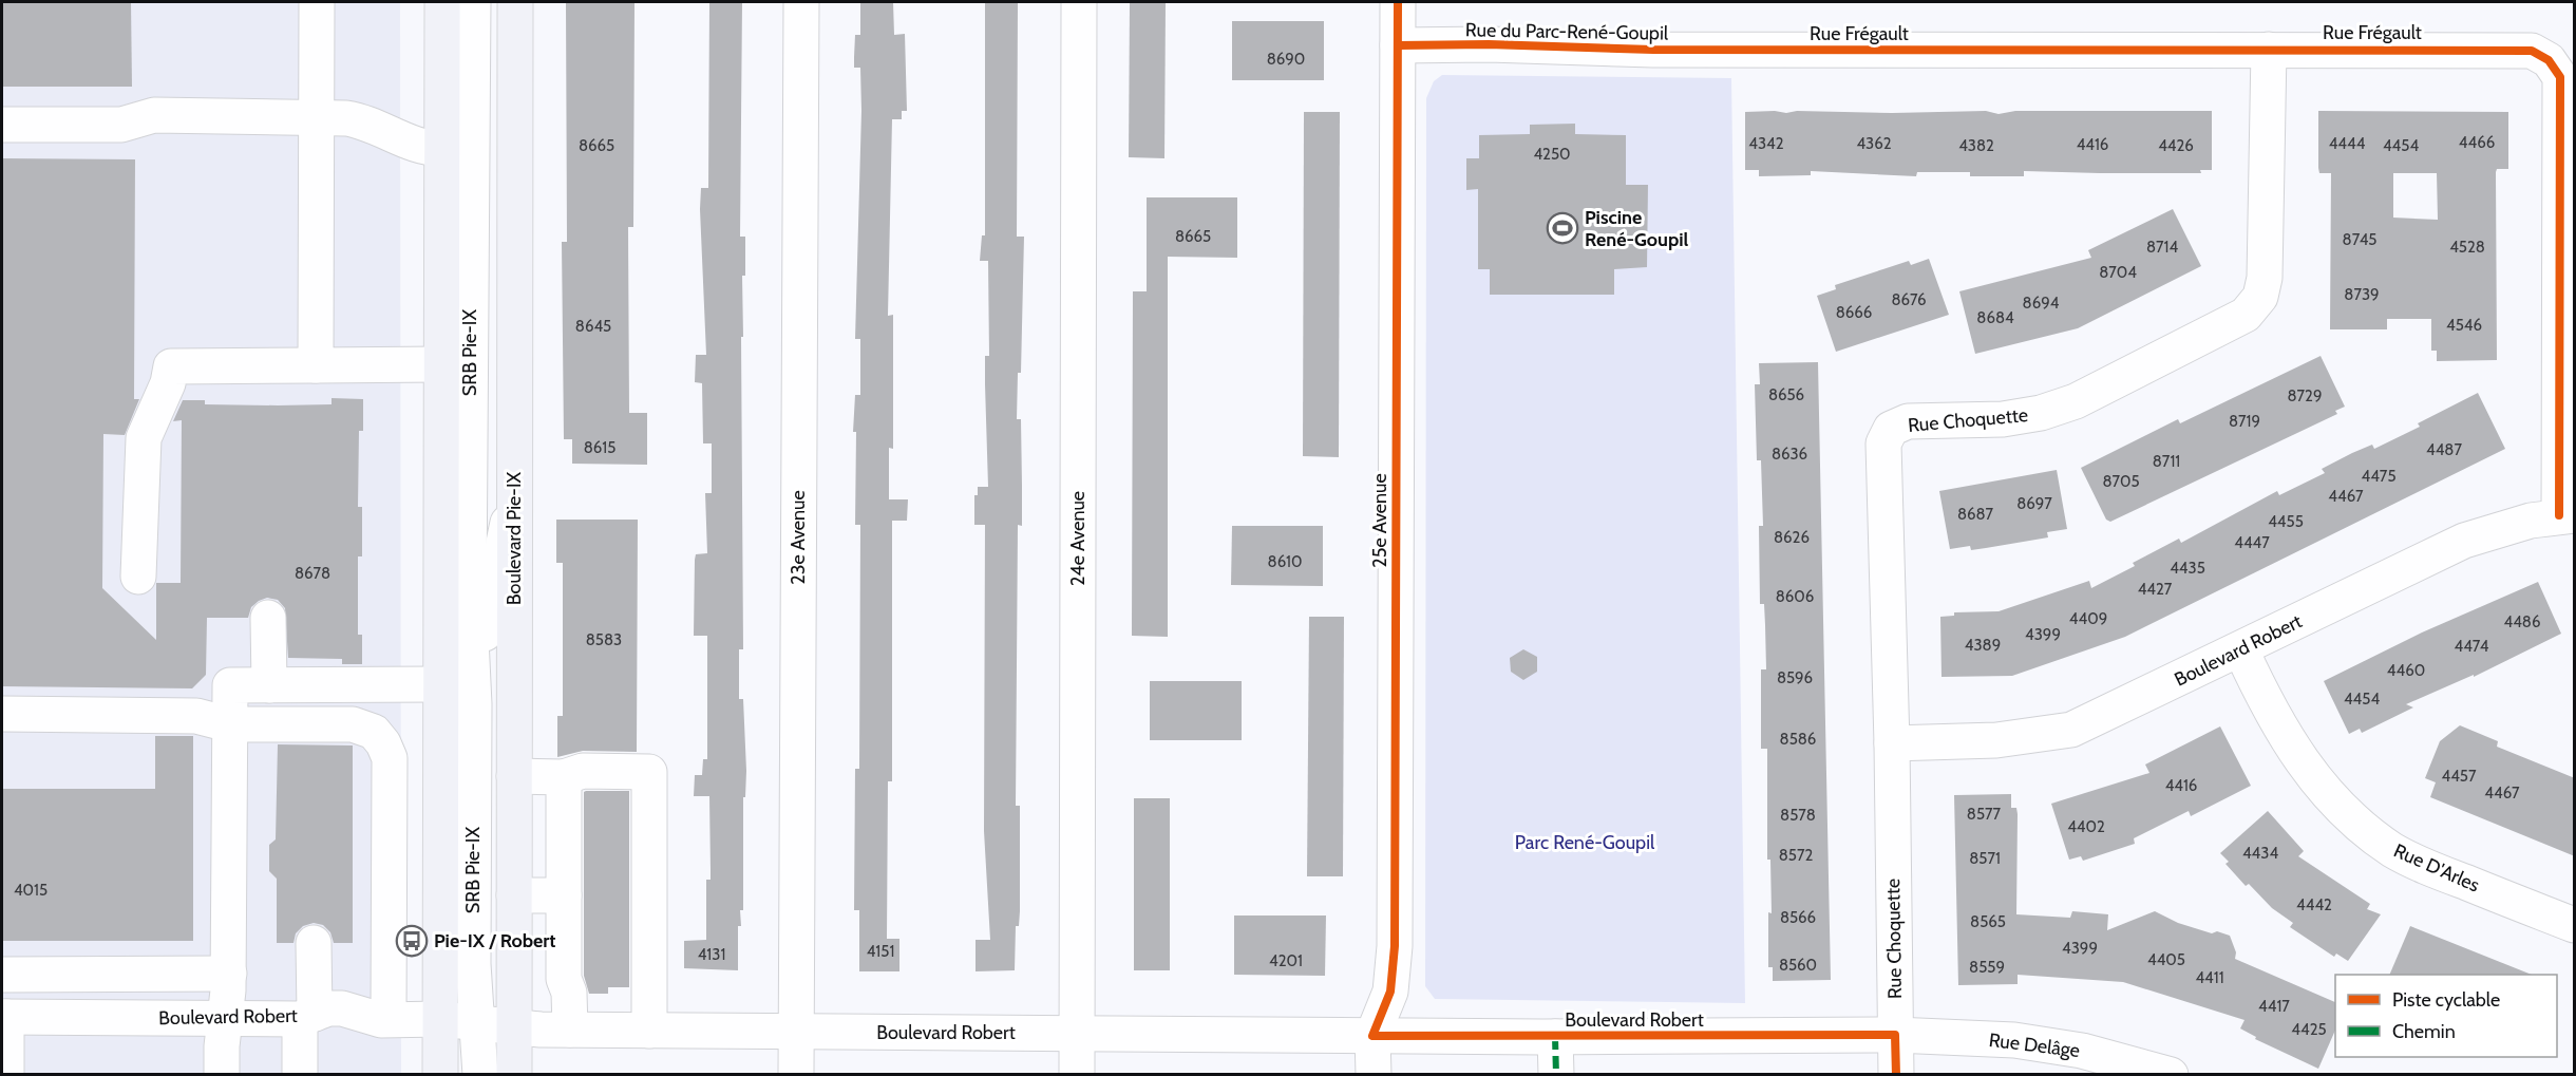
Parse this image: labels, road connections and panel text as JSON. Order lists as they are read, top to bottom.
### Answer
{
  "streets": {
    "main road": ["Boulevard Pie-IX"],
    "street": [
      "Rue du Parc-René-Goupil",
      "Rue Frégault",
      "SRB Pie-IX",
      "Rue Choquette",
      "25e Avenue",
      "23e Avenue",
      "24e Avenue",
      "Boulevard Robert",
      "Rue D'Arles",
      "Rue Delâge"
    ]
  },
  "crossings": [
    ["Rue du Parc-René-Goupil", "Rue Frégault"],
    ["Rue du Parc-René-Goupil", "25e Avenue"],
    ["Rue Frégault", "Rue Choquette"],
    ["Rue Frégault", "Boulevard Robert"],
    ["SRB Pie-IX", "Boulevard Pie-IX"],
    ["SRB Pie-IX", "Boulevard Robert"],
    ["Rue Choquette", "Boulevard Robert"],
    ["Rue Choquette", "Rue Delâge"],
    ["25e Avenue", "Boulevard Robert"],
    ["23e Avenue", "Boulevard Robert"],
    ["Boulevard Pie-IX", "Boulevard Robert"],
    ["24e Avenue", "Boulevard Robert"],
    ["Boulevard Robert", "Rue D'Arles"],
    ["Boulevard Robert", "Rue Delâge"]
  ],
  "parks": ["Parc René-Goupil"],
  "places": {
    "sports": ["Piscine René-Goupil"],
    "bus stop": ["Pie-IX / Robert"]
  },
  "house_numbers": [
    "8690",
    "4466",
    "4342",
    "4362",
    "4444",
    "4416",
    "8665",
    "4382",
    "4426",
    "4454",
    "4250",
    "8665",
    "8745",
    "8714",
    "4528",
    "8704",
    "8739",
    "8676",
    "8694",
    "8666",
    "8684",
    "4546",
    "8645",
    "8656",
    "8729",
    "8719",
    "8615",
    "4487",
    "8636",
    "8711",
    "4475",
    "8705",
    "4467",
    "8697",
    "8687",
    "4455",
    "8626",
    "4447",
    "8610",
    "4435",
    "8678",
    "4427",
    "8606",
    "4409",
    "4486",
    "4399",
    "8583",
    "4389",
    "4474",
    "4460",
    "8596",
    "4454",
    "8586",
    "4457",
    "4416",
    "4467",
    "8577",
    "8578",
    "4402",
    "4434",
    "8572",
    "8571",
    "4015",
    "4442",
    "8566",
    "8565",
    "4399",
    "4151",
    "4131",
    "4405",
    "4201",
    "8560",
    "8559",
    "4411",
    "4417",
    "4425"
  ],
  "legend": ["Piste cyclable", "Chemin"]
}
